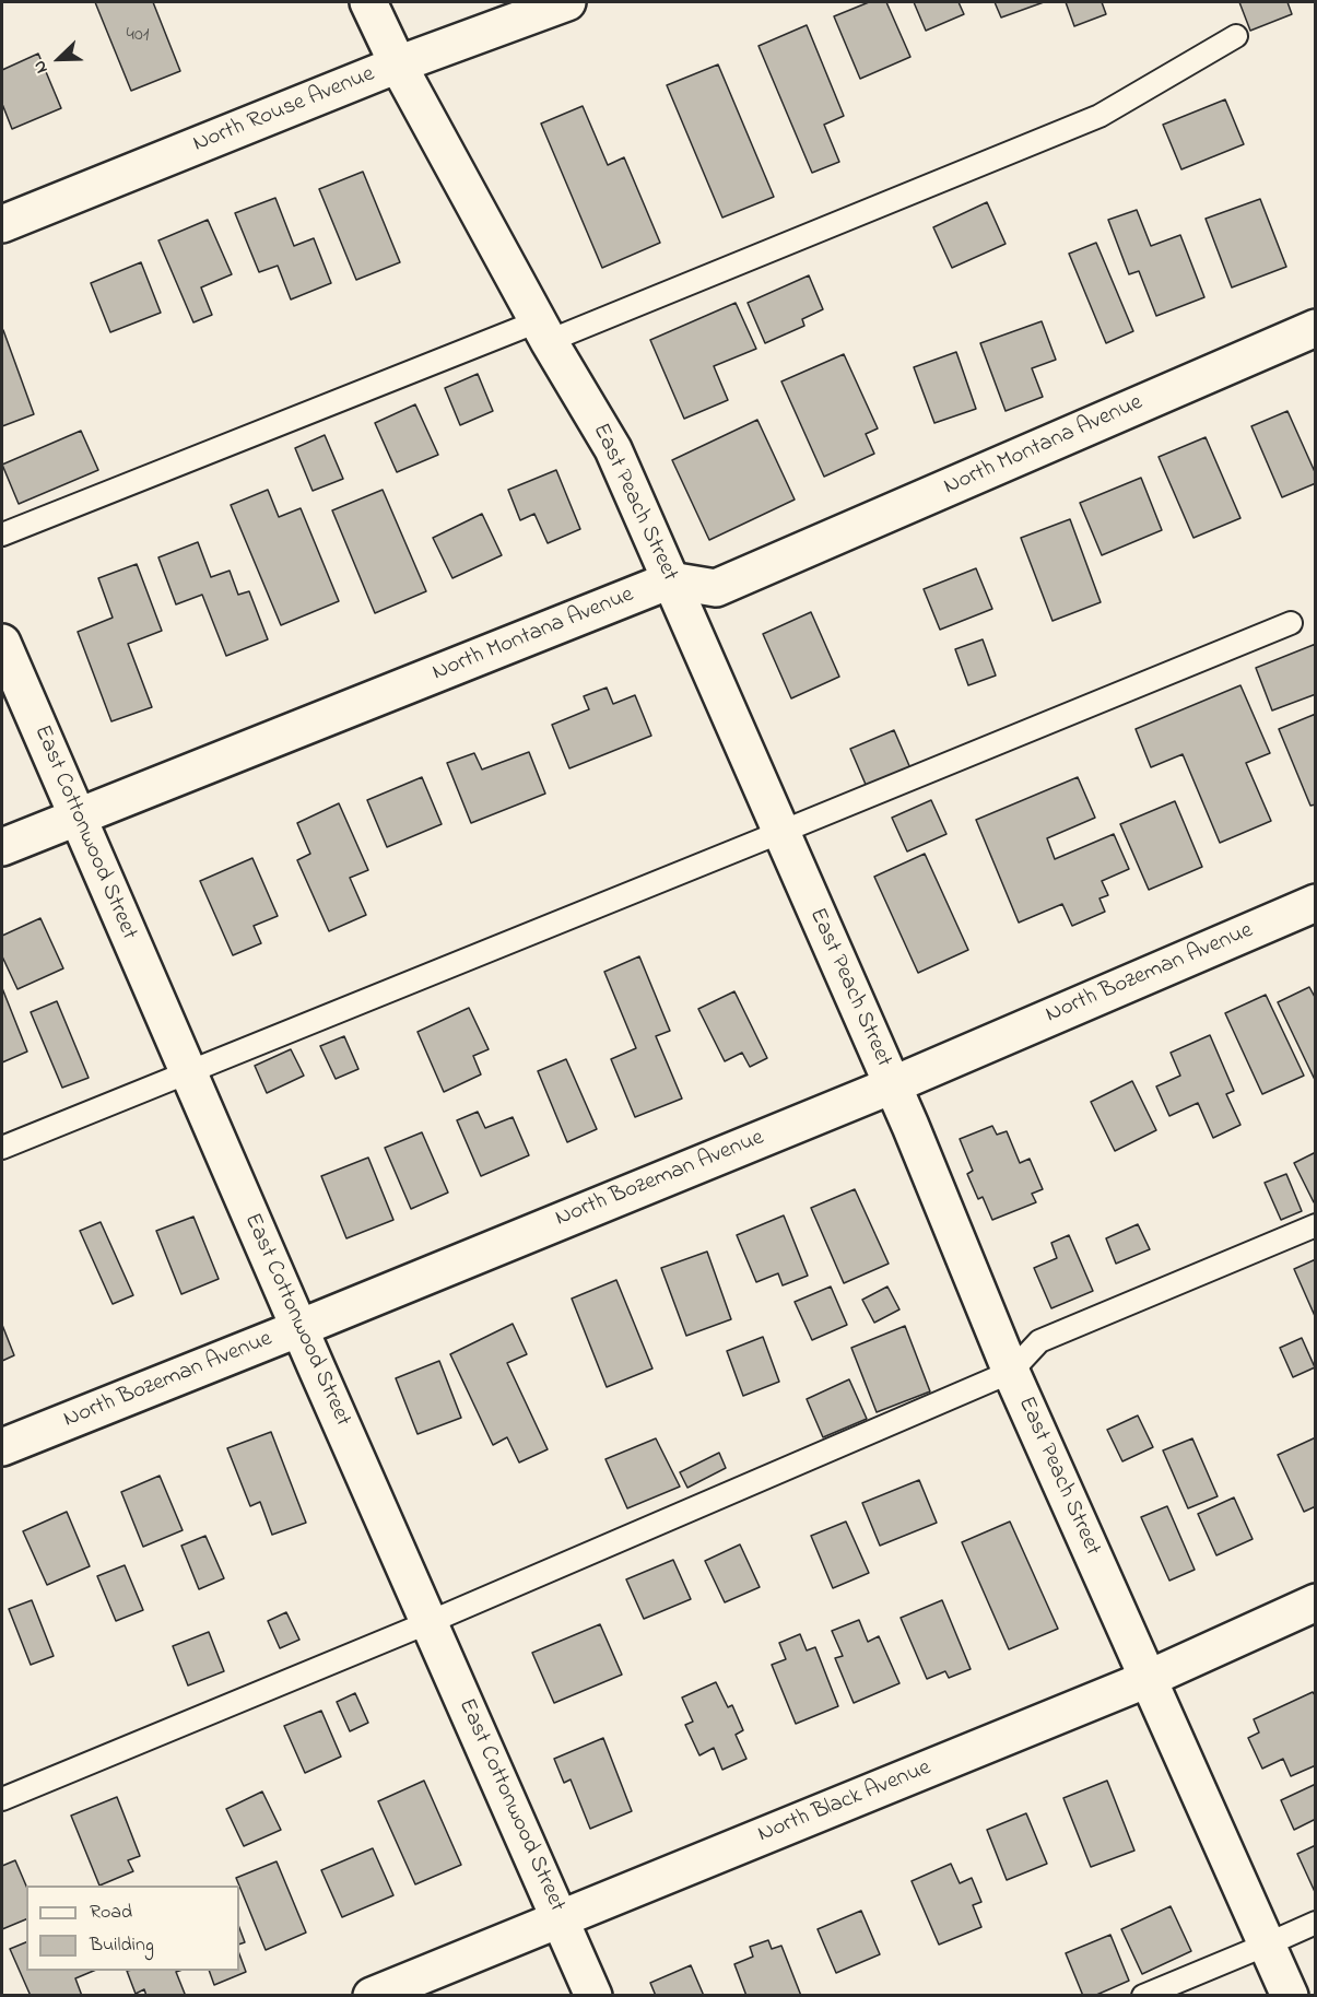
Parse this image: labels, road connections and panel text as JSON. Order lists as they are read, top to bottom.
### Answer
{
  "streets": {
    "street": [
      "North Rouse Avenue",
      "North Montana Avenue",
      "East Peach Street",
      "East Cottonwood Street",
      "North Bozeman Avenue",
      "North Black Avenue"
    ]
  },
  "crossings": [
    ["North Rouse Avenue", "East Peach Street"],
    ["North Montana Avenue", "East Peach Street"],
    ["North Montana Avenue", "East Cottonwood Street"],
    ["East Peach Street", "North Bozeman Avenue"],
    ["East Peach Street", "North Black Avenue"],
    ["East Cottonwood Street", "North Bozeman Avenue"],
    ["East Cottonwood Street", "North Black Avenue"]
  ],
  "house_numbers": ["401"],
  "legend": ["Road", "Building"],
  "north": "bottom left"
}
